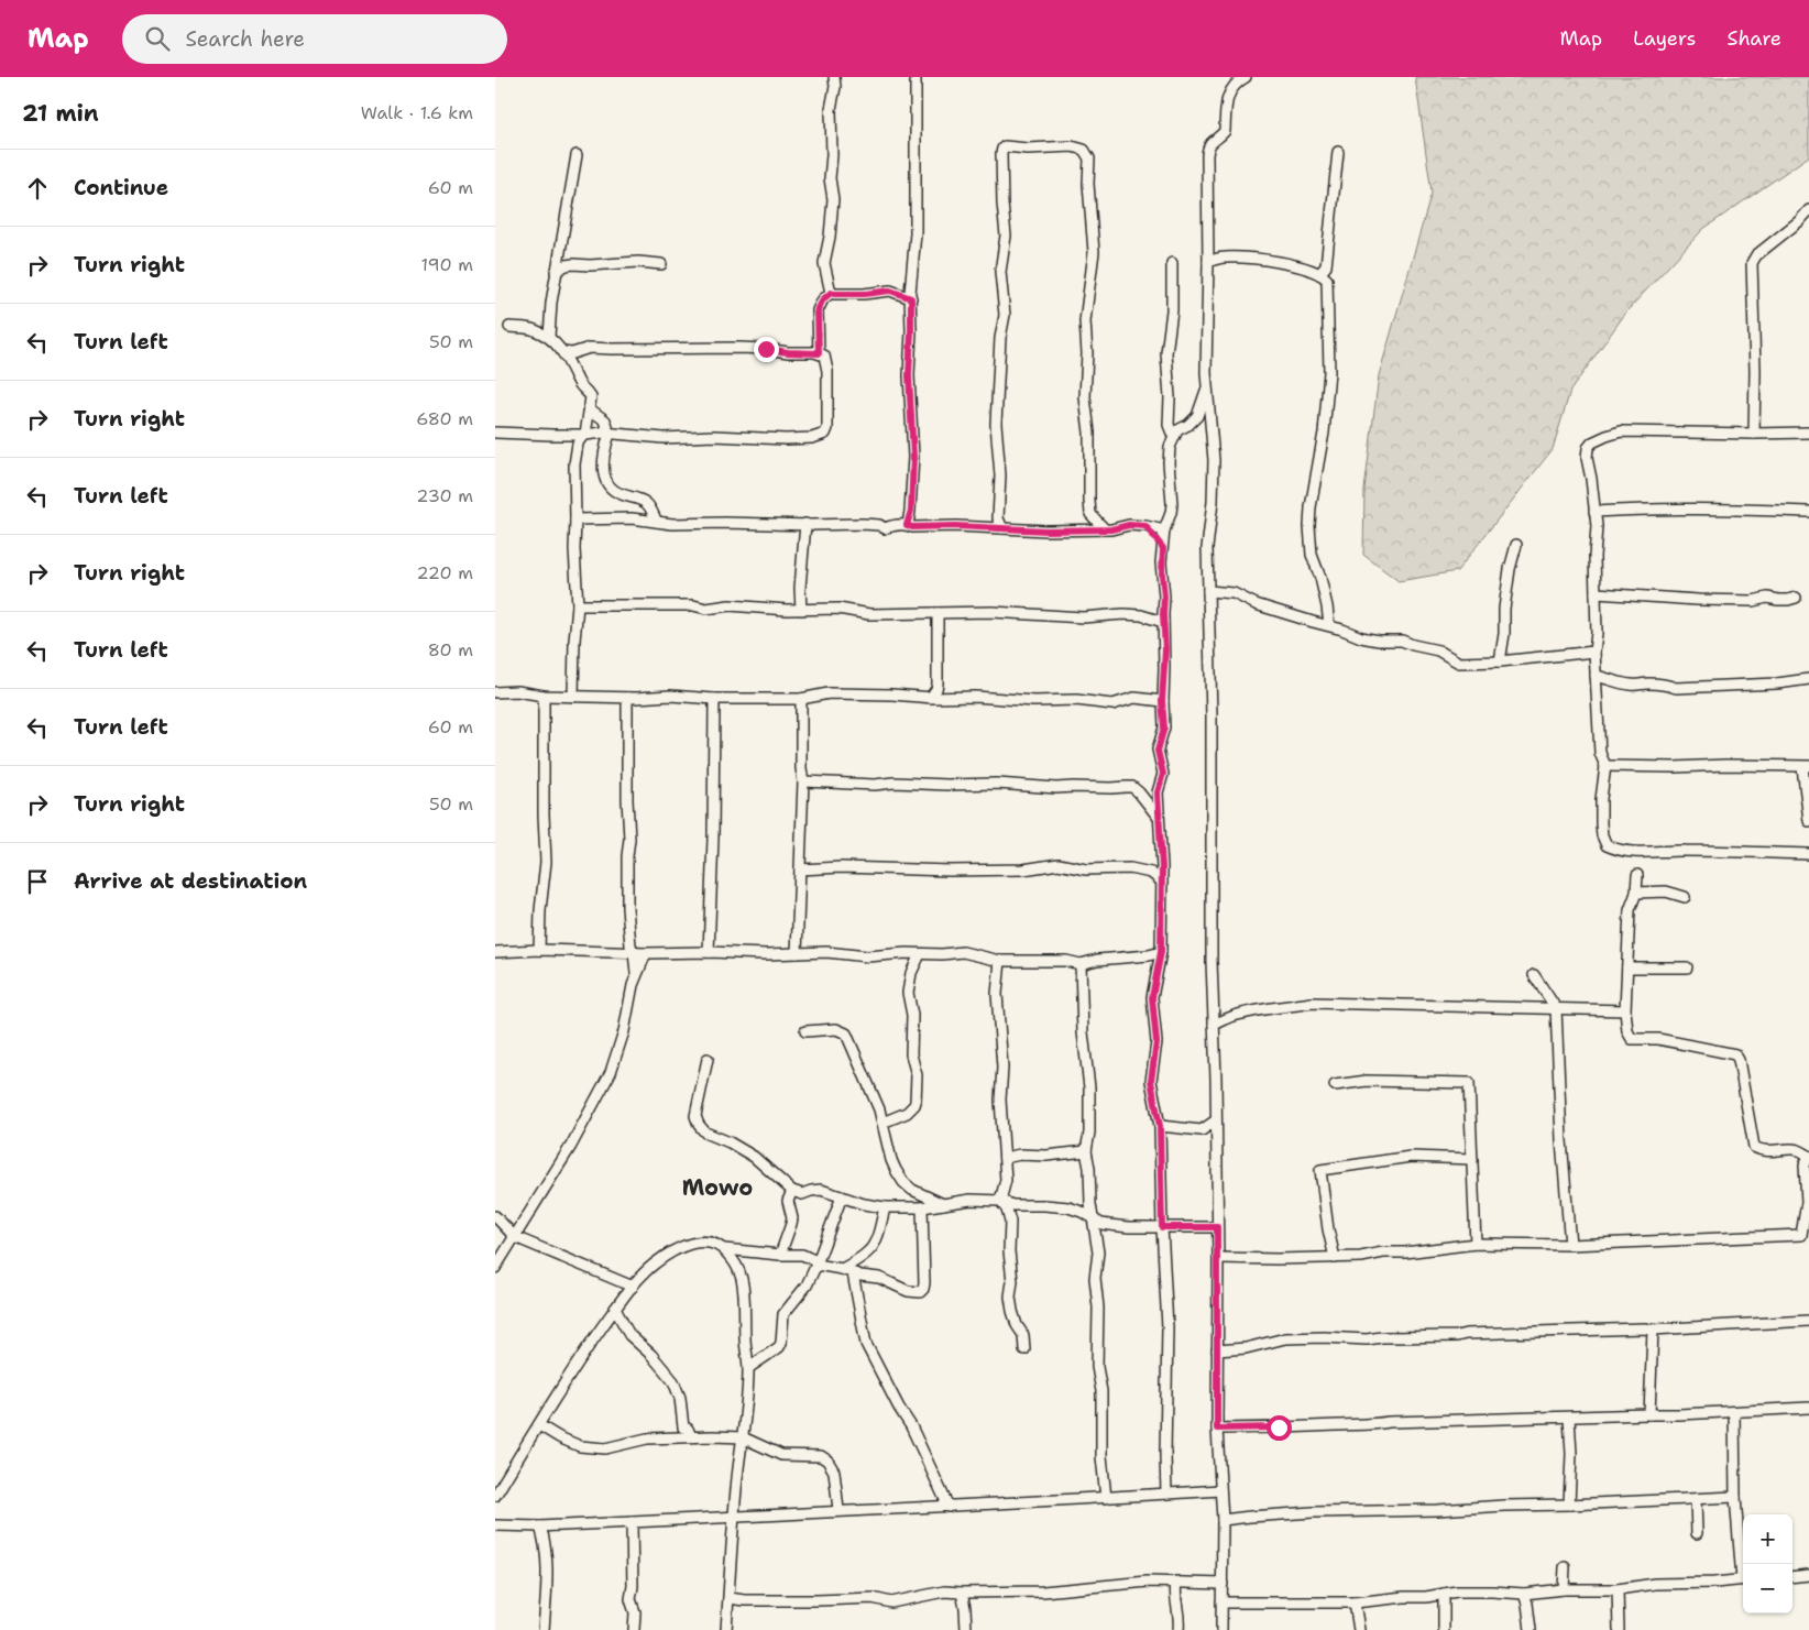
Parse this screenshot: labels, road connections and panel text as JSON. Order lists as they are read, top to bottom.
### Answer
{
  "districts": ["Mowo"],
  "page": {
    "header": "Map",
    "search": "Search here",
    "nav": ["Map", "Layers", "Share"],
    "heading": ["21 min", "Walk · 1.6 km"],
    "list": [
      ["Continue", "60 m"],
      ["Turn right", "190 m"],
      ["Turn left", "50 m"],
      ["Turn right", "680 m"],
      ["Turn left", "230 m"],
      ["Turn right", "220 m"],
      ["Turn left", "80 m"],
      ["Turn left", "60 m"],
      ["Turn right", "50 m"],
      "Arrive at destination"
    ],
    "map_buttons": ["+", "−"]
  }
}
